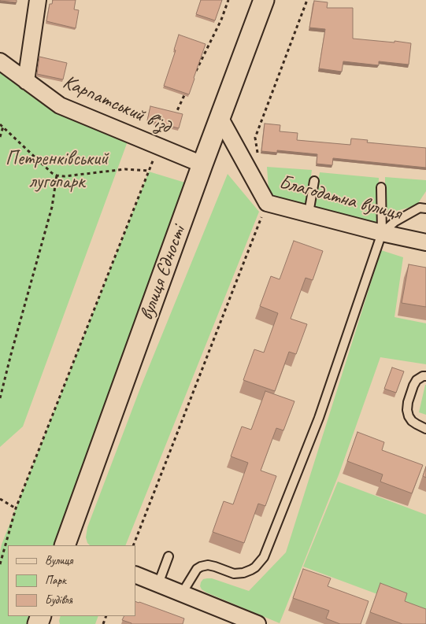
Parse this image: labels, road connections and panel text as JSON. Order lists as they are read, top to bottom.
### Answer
{
  "streets": {
    "street": ["Карпатський в'їзд", "Благодатна вулиця", "вулиця Єдності"]
  },
  "crossings": [
    ["Карпатський в'їзд", "вулиця Єдності"],
    ["Благодатна вулиця", "вулиця Єдності"]
  ],
  "parks": ["Петренківський лугопарк"],
  "legend": ["Вулиця", "Парк", "Будівля"]
}
